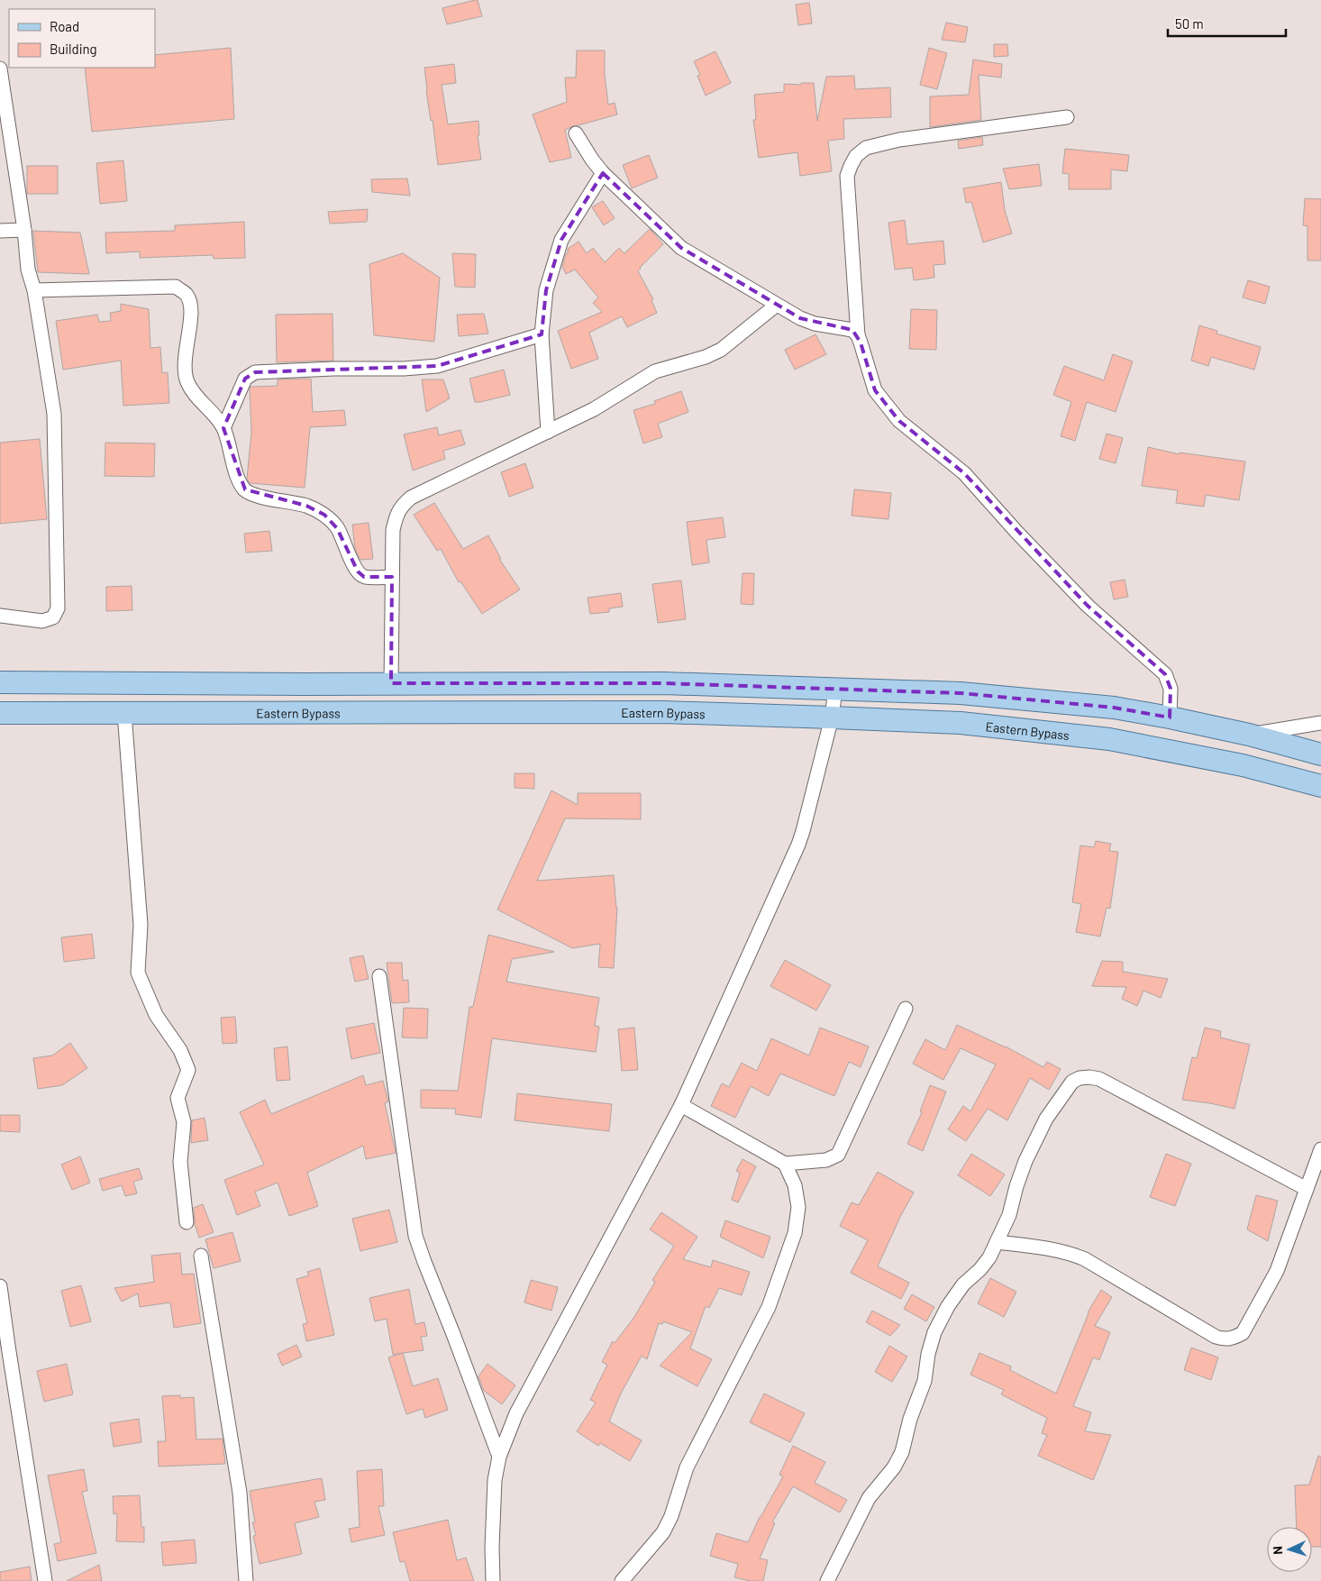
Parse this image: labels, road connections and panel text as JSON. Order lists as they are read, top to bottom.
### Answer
{
  "streets": {
    "main road": ["Eastern Bypass"]
  },
  "legend": ["Road", "Building"],
  "scale_bar": "50 m",
  "north": "left"
}
